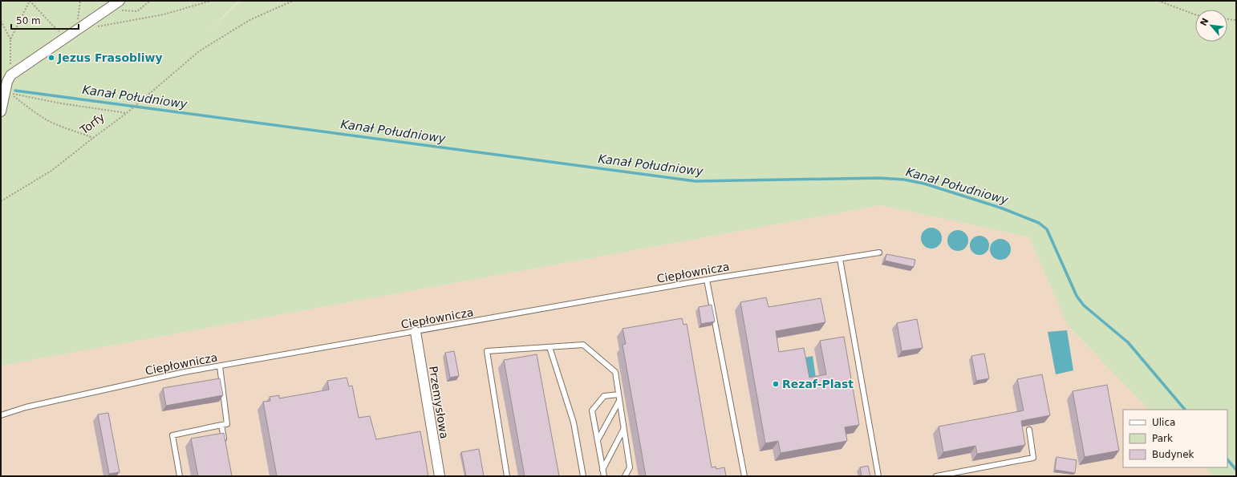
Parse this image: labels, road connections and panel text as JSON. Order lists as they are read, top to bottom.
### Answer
{
  "streets": {
    "street": ["Przemysłowa"],
    "lane": ["Ciepłownicza"],
    "path": ["Torfy"]
  },
  "crossings": [
    ["Ciepłownicza", "Przemysłowa"]
  ],
  "water": ["Kanał Południowy"],
  "places": ["Jezus Frasobliwy", "Rezaf-Plast"],
  "legend": ["Ulica", "Park", "Budynek"],
  "scale_bar": "50 m",
  "north": "top left"
}
